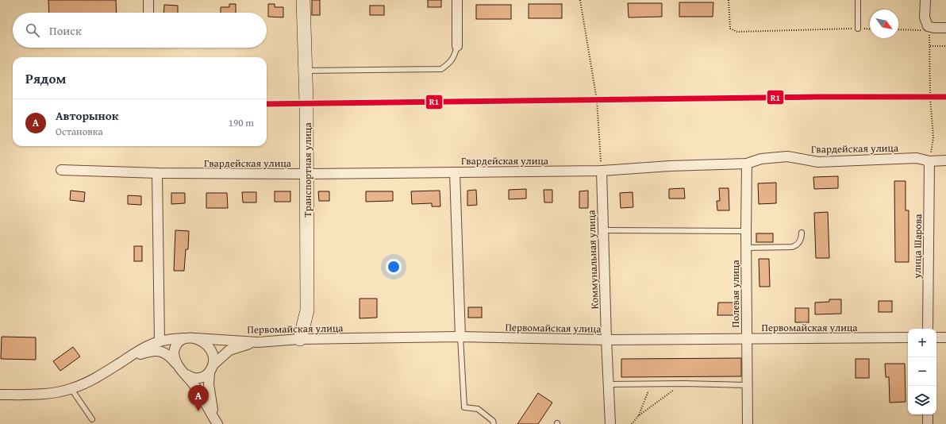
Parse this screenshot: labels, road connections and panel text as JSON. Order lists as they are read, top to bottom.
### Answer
{
  "streets": {
    "street": [
      "Гвардейская улица",
      "Транспортная улица",
      "улица Шарова",
      "Коммунальная улица",
      "Полевая улица",
      "Первомайская улица"
    ]
  },
  "crossings": [
    ["Гвардейская улица", "Транспортная улица"],
    ["Гвардейская улица", "улица Шарова"],
    ["Гвардейская улица", "Коммунальная улица"],
    ["Гвардейская улица", "Полевая улица"],
    ["Транспортная улица", "Первомайская улица"],
    ["Коммунальная улица", "Первомайская улица"],
    ["Полевая улица", "Первомайская улица"]
  ],
  "lines": ["transit line R1"],
  "north": "bottom right",
  "page": {
    "search": "Поиск",
    "heading": "Рядом",
    "list": [
      {
        "mark": "A",
        "name": "Авторынок",
        "note": "Остановка",
        "value": "190 m"
      }
    ],
    "map_buttons": ["+", "−"],
    "pins": "A"
  }
}
